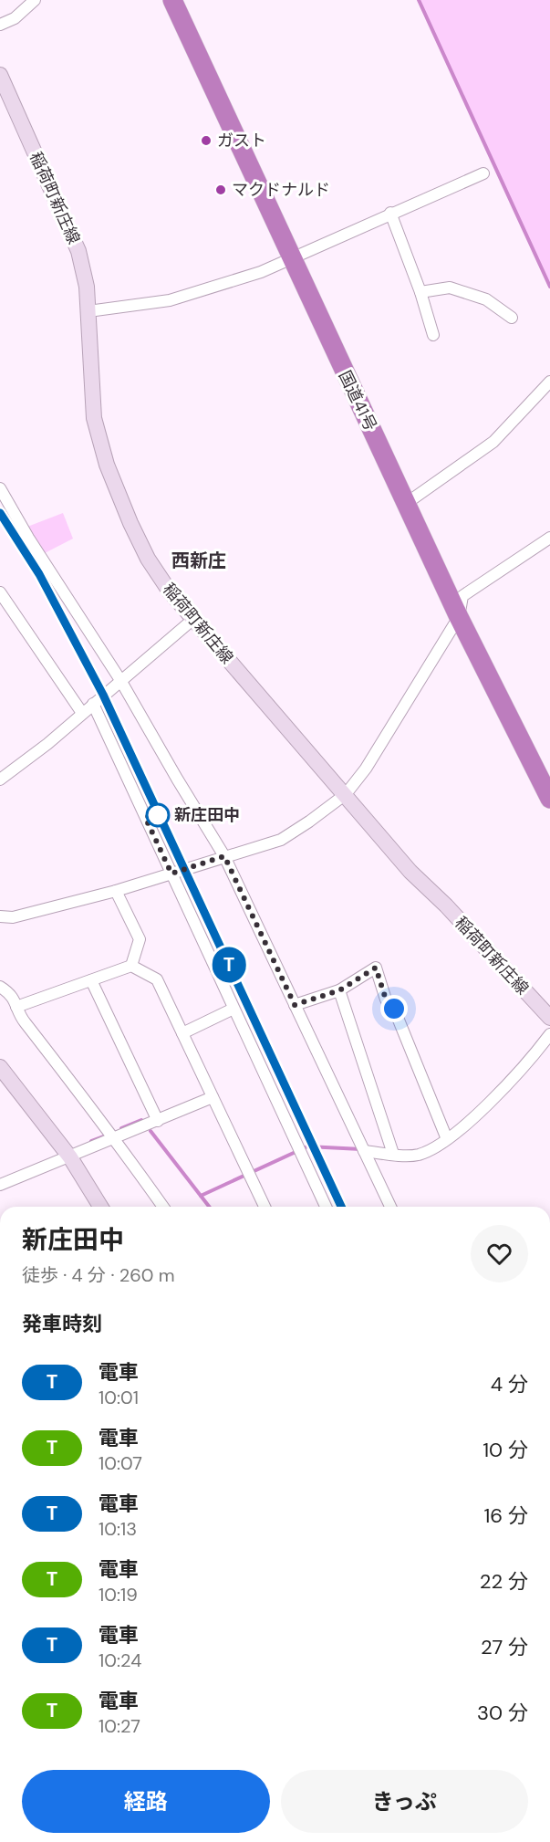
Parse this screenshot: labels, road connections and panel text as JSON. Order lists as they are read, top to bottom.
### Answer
{
  "streets": {
    "highway": ["国道41号"],
    "main road": ["稲荷町新庄線"]
  },
  "districts": ["西新庄"],
  "places": ["ガスト", "マクドナルド", "新庄田中"],
  "page": {
    "on_map": "T",
    "heading": [
      ["新庄田中", "徒歩 · 4 分 · 260 m"],
      "発車時刻"
    ],
    "list": [
      {
        "mark": "T",
        "name": "電車",
        "note": "10:01",
        "value": "4 分"
      },
      {
        "mark": "T",
        "name": "電車",
        "note": "10:07",
        "value": "10 分"
      },
      {
        "mark": "T",
        "name": "電車",
        "note": "10:13",
        "value": "16 分"
      },
      {
        "mark": "T",
        "name": "電車",
        "note": "10:19",
        "value": "22 分"
      },
      {
        "mark": "T",
        "name": "電車",
        "note": "10:24",
        "value": "27 分"
      },
      {
        "mark": "T",
        "name": "電車",
        "note": "10:27",
        "value": "30 分"
      }
    ],
    "buttons": ["経路", "きっぷ"]
  }
}
